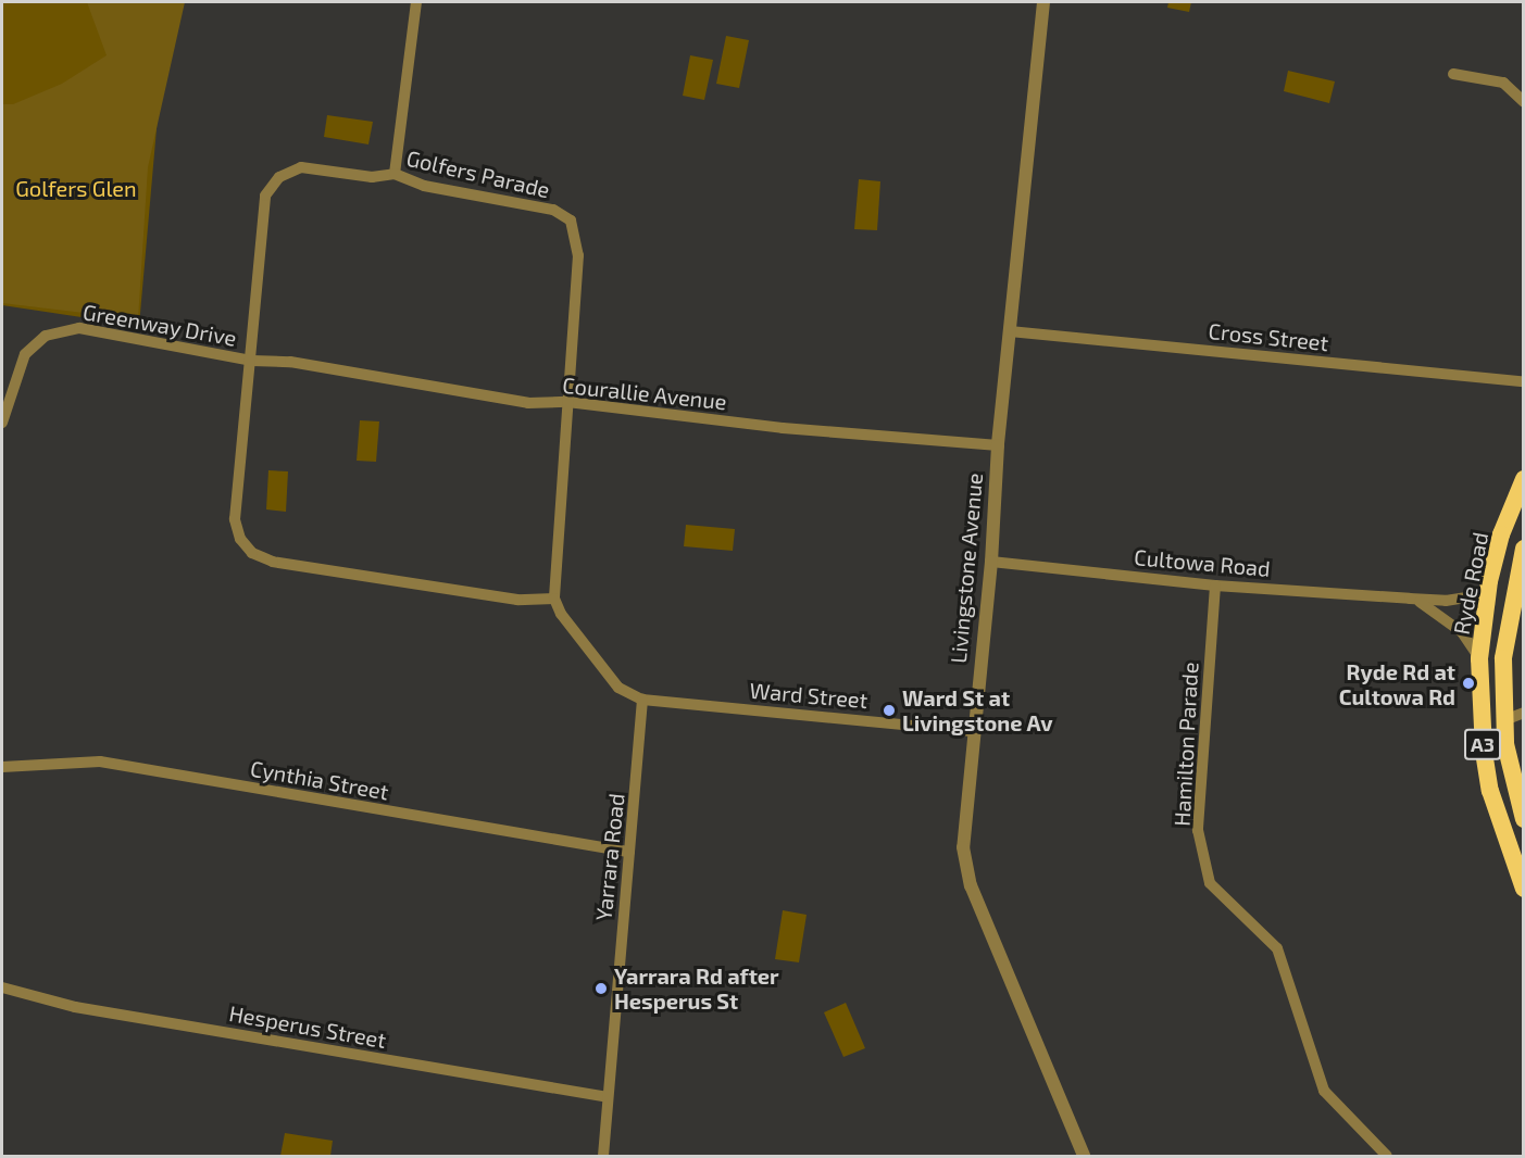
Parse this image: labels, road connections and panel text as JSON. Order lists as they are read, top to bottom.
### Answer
{
  "streets": {
    "highway": ["Ryde Road", "A3"],
    "street": [
      "Golfers Parade",
      "Greenway Drive",
      "Cross Street",
      "Courallie Avenue",
      "Cultowa Road",
      "Livingstone Avenue",
      "Ward Street",
      "Hamilton Parade",
      "Cynthia Street",
      "Yarrara Road",
      "Hesperus Street"
    ]
  },
  "crossings": [
    ["Golfers Parade", "Greenway Drive"],
    ["Golfers Parade", "Courallie Avenue"],
    ["Greenway Drive", "Courallie Avenue"],
    ["Cross Street", "Livingstone Avenue"],
    ["Courallie Avenue", "Livingstone Avenue"],
    ["Cultowa Road", "Livingstone Avenue"],
    ["Cultowa Road", "Ryde Road"],
    ["Cultowa Road", "Hamilton Parade"],
    ["Livingstone Avenue", "Ward Street"],
    ["Ward Street", "Yarrara Road"],
    ["Cynthia Street", "Yarrara Road"],
    ["Yarrara Road", "Hesperus Street"]
  ],
  "parks": ["Golfers Glen"],
  "places": ["Ryde Rd at Cultowa Rd", "Ward St at Livingstone Av", "Yarrara Rd after Hesperus St"]
}
